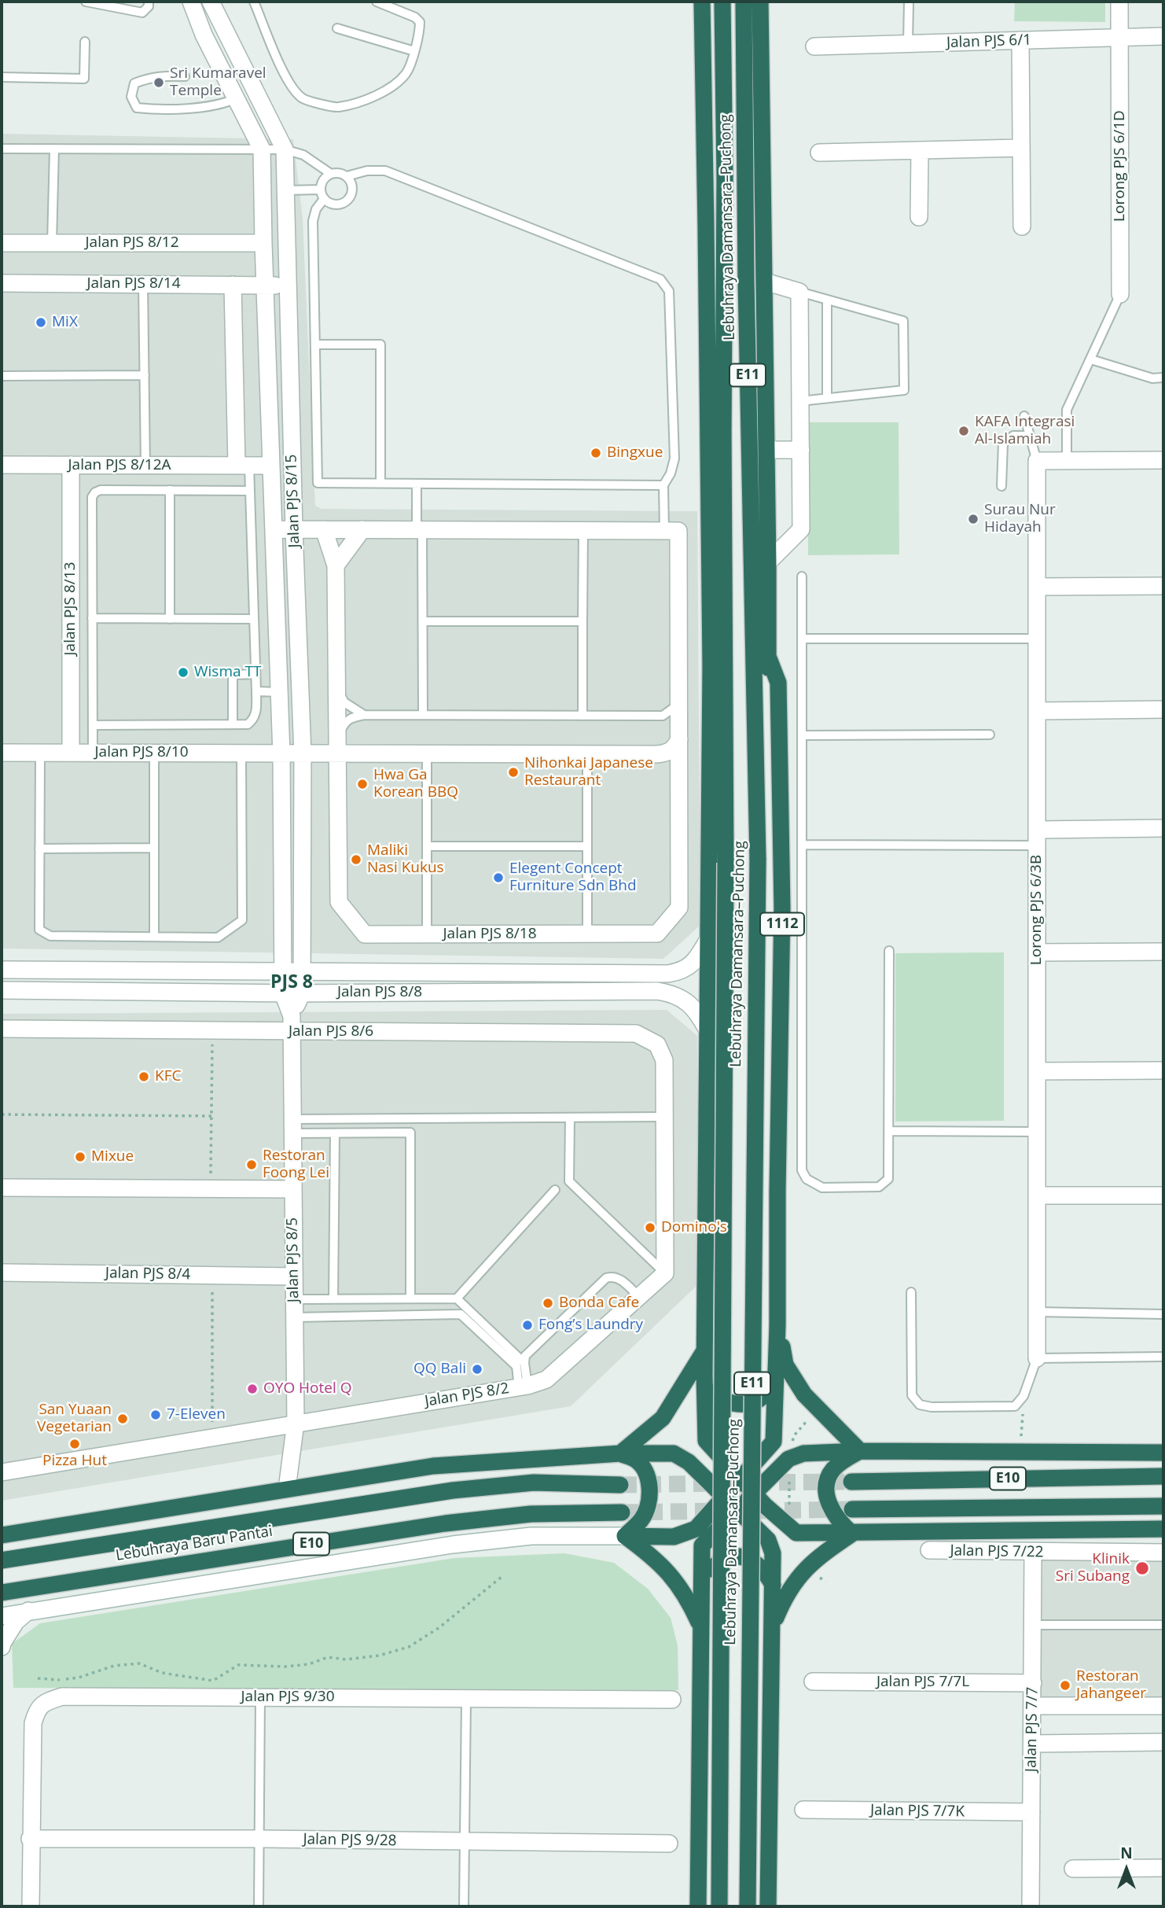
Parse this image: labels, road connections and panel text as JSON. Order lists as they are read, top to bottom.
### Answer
{
  "streets": {
    "highway": [
      "Lebuhraya Damansara–Puchong",
      "E11",
      "1112",
      "E10",
      "Lebuhraya Baru Pantai"
    ],
    "street": [
      "Jalan PJS 6/1",
      "Lorong PJS 6/1D",
      "Jalan PJS 8/12",
      "Jalan PJS 8/14",
      "Jalan PJS 8/12A",
      "Jalan PJS 8/15",
      "Jalan PJS 8/13",
      "Jalan PJS 8/10",
      "Lorong PJS 6/3B",
      "Jalan PJS 8/18",
      "Jalan PJS 8/8",
      "Jalan PJS 8/6",
      "Jalan PJS 8/5",
      "Jalan PJS 8/4",
      "Jalan PJS 8/2",
      "Jalan PJS 7/22",
      "Jalan PJS 7/7L",
      "Jalan PJS 9/30",
      "Jalan PJS 7/7",
      "Jalan PJS 7/7K",
      "Jalan PJS 9/28"
    ]
  },
  "crossings": [
    ["Jalan PJS 6/1", "Lorong PJS 6/1D"],
    ["Jalan PJS 8/12", "Jalan PJS 8/15"],
    ["Jalan PJS 8/14", "Jalan PJS 8/15"],
    ["Jalan PJS 8/12A", "Jalan PJS 8/15"],
    ["Jalan PJS 8/12A", "Jalan PJS 8/13"],
    ["Jalan PJS 8/15", "Jalan PJS 8/10"],
    ["Jalan PJS 8/15", "Jalan PJS 8/8"],
    ["Jalan PJS 8/15", "Jalan PJS 8/6"],
    ["Jalan PJS 8/15", "Jalan PJS 8/5"],
    ["Jalan PJS 8/13", "Jalan PJS 8/10"],
    ["Jalan PJS 8/6", "Jalan PJS 8/5"],
    ["Jalan PJS 8/5", "Jalan PJS 8/4"],
    ["Jalan PJS 8/5", "Jalan PJS 8/2"],
    ["Jalan PJS 7/22", "Jalan PJS 7/7"],
    ["Jalan PJS 7/7L", "Jalan PJS 7/7"],
    ["Jalan PJS 9/30", "Jalan PJS 9/28"],
    ["Jalan PJS 7/7", "Jalan PJS 7/7K"]
  ],
  "districts": ["PJS 8"],
  "places": [
    "Sri Kumaravel Temple",
    "MiX",
    "KAFA Integrasi Al-Islamiah",
    "Bingxue",
    "Surau Nur Hidayah",
    "Wisma TT",
    "Nihonkai Japanese Restaurant",
    "Hwa Ga Korean BBQ",
    "Maliki Nasi Kukus",
    "Elegent Concept Furniture Sdn Bhd",
    "KFC",
    "Mixue",
    "Restoran Foong Lei",
    "Domino's",
    "Bonda Cafe",
    "Fong’s Laundry",
    "QQ Bali",
    "OYO Hotel Q",
    "7-Eleven",
    "San Yuaan Vegetarian",
    "Pizza Hut",
    "Klinik Sri Subang",
    "Restoran Jahangeer"
  ],
  "north": "top"
}
